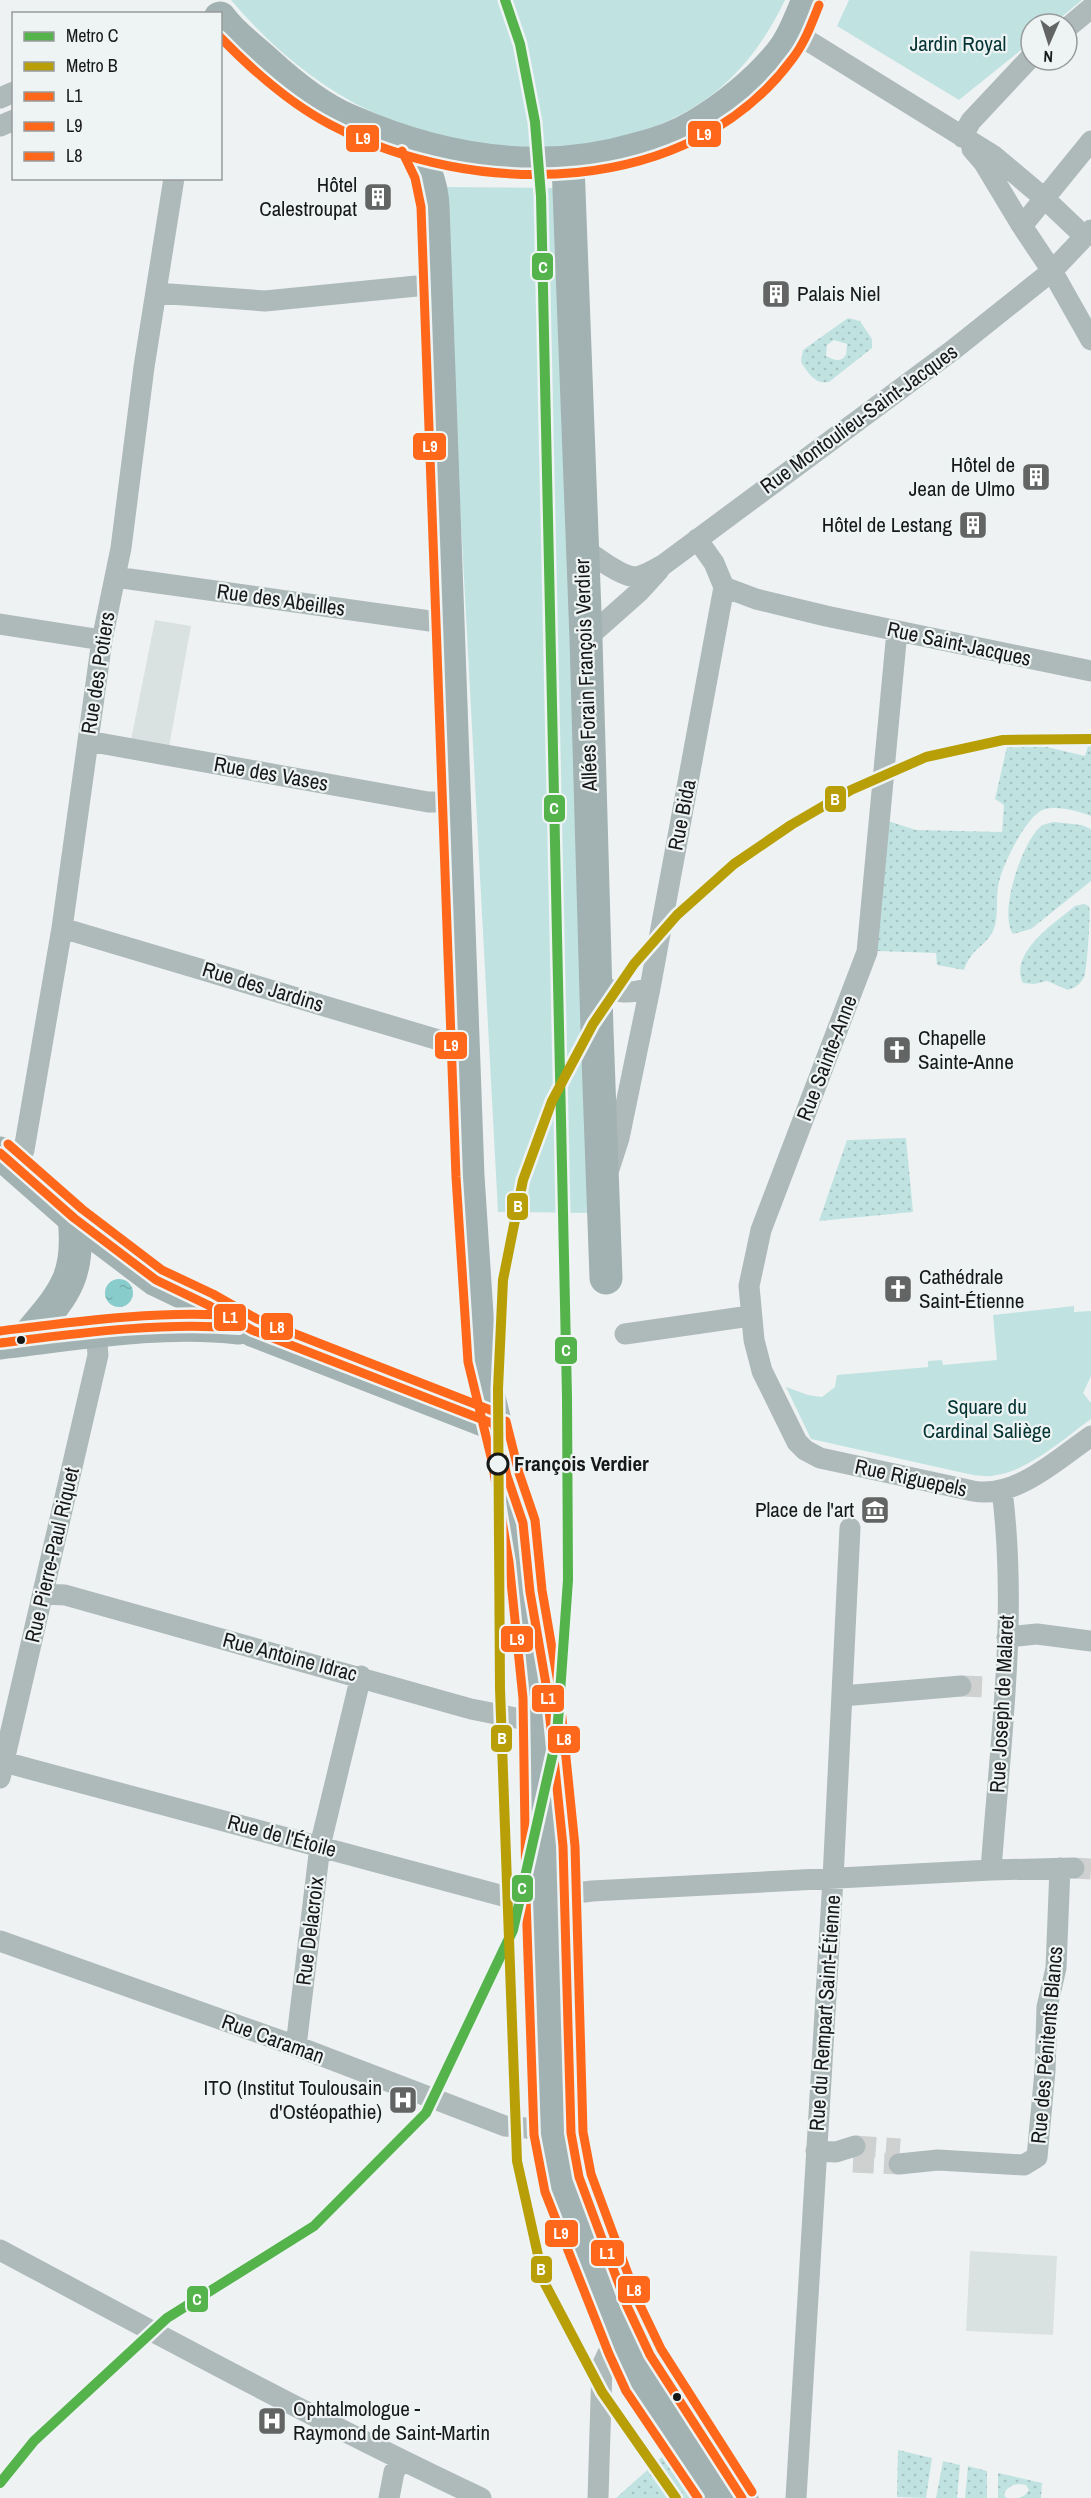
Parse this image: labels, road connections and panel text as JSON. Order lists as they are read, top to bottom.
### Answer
{
  "streets": {
    "main road": ["Allées Forain François Verdier"],
    "street": [
      "Rue Montoulieu-Saint-Jacques",
      "Rue des Abeilles",
      "Rue Saint-Jacques",
      "Rue des Potiers",
      "Rue des Vases",
      "Rue Bida",
      "Rue des Jardins",
      "Rue Sainte-Anne",
      "Rue Riguepels",
      "Rue Pierre-Paul Riquet",
      "Rue Antoine Idrac",
      "Rue Joseph de Malaret",
      "Rue de l'Étoile",
      "Rue Delacroix",
      "Rue du Rempart Saint-Étienne",
      "Rue Caraman",
      "Rue des Pénitents Blancs"
    ]
  },
  "crossings": [
    ["Rue Montoulieu-Saint-Jacques", "Allées Forain François Verdier"],
    ["Rue des Abeilles", "Rue des Potiers"],
    ["Rue Saint-Jacques", "Rue Bida"],
    ["Rue Saint-Jacques", "Rue Sainte-Anne"],
    ["Rue des Potiers", "Rue des Vases"],
    ["Rue des Potiers", "Rue des Jardins"],
    ["Allées Forain François Verdier", "Rue Bida"],
    ["Rue Sainte-Anne", "Rue Riguepels"],
    ["Rue Riguepels", "Rue Joseph de Malaret"],
    ["Rue Pierre-Paul Riquet", "Rue Antoine Idrac"],
    ["Rue Pierre-Paul Riquet", "Rue de l'Étoile"],
    ["Rue Antoine Idrac", "Rue Delacroix"],
    ["Rue Joseph de Malaret", "Rue de l'Étoile"],
    ["Rue de l'Étoile", "Rue Delacroix"],
    ["Rue de l'Étoile", "Rue du Rempart Saint-Étienne"],
    ["Rue de l'Étoile", "Rue des Pénitents Blancs"],
    ["Rue Delacroix", "Rue Caraman"]
  ],
  "parks": ["Jardin Royal", "Square du Cardinal Saliège"],
  "places": {
    "building": [
      "Hôtel Calestroupat",
      "Palais Niel",
      "Hôtel de Jean de Ulmo",
      "Hôtel de Lestang"
    ],
    "church": ["Chapelle Sainte-Anne", "Cathédrale Saint-Étienne"],
    "other": ["François Verdier"],
    "museum": ["Place de l'art"],
    "hospital": ["ITO (Institut Toulousain d'Ostéopathie)", "Ophtalmologue - Raymond de Saint-Martin"]
  },
  "lines": [
    "metro line C",
    "transit line L9",
    "metro line B",
    "transit line L8",
    "transit line L1"
  ],
  "legend": [
    "Metro C",
    "Metro B",
    "L1",
    "L9",
    "L8"
  ],
  "north": "bottom"
}
